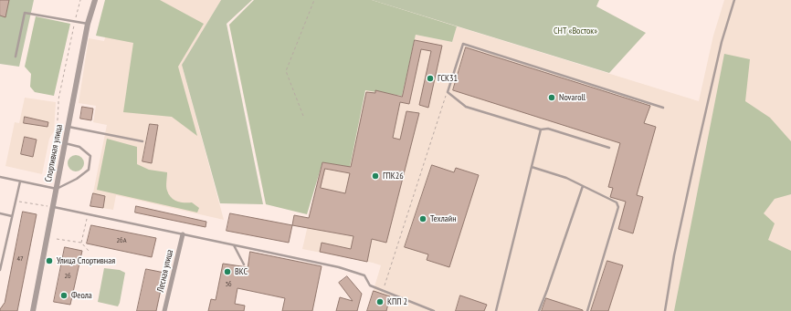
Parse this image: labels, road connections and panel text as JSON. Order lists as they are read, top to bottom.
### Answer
{
  "streets": {
    "street": ["Спортивная улица", "Лесная улица"]
  },
  "parks": ["СНТ «Восток»"],
  "places": [
    "ГСК31",
    "Novaroll",
    "ГПК26",
    "Техлайн",
    "Улица Спортивная",
    "ВКС",
    "Феола",
    "КПП 2"
  ],
  "house_numbers": [
    "26А",
    "47",
    "26",
    "36"
  ]
}
